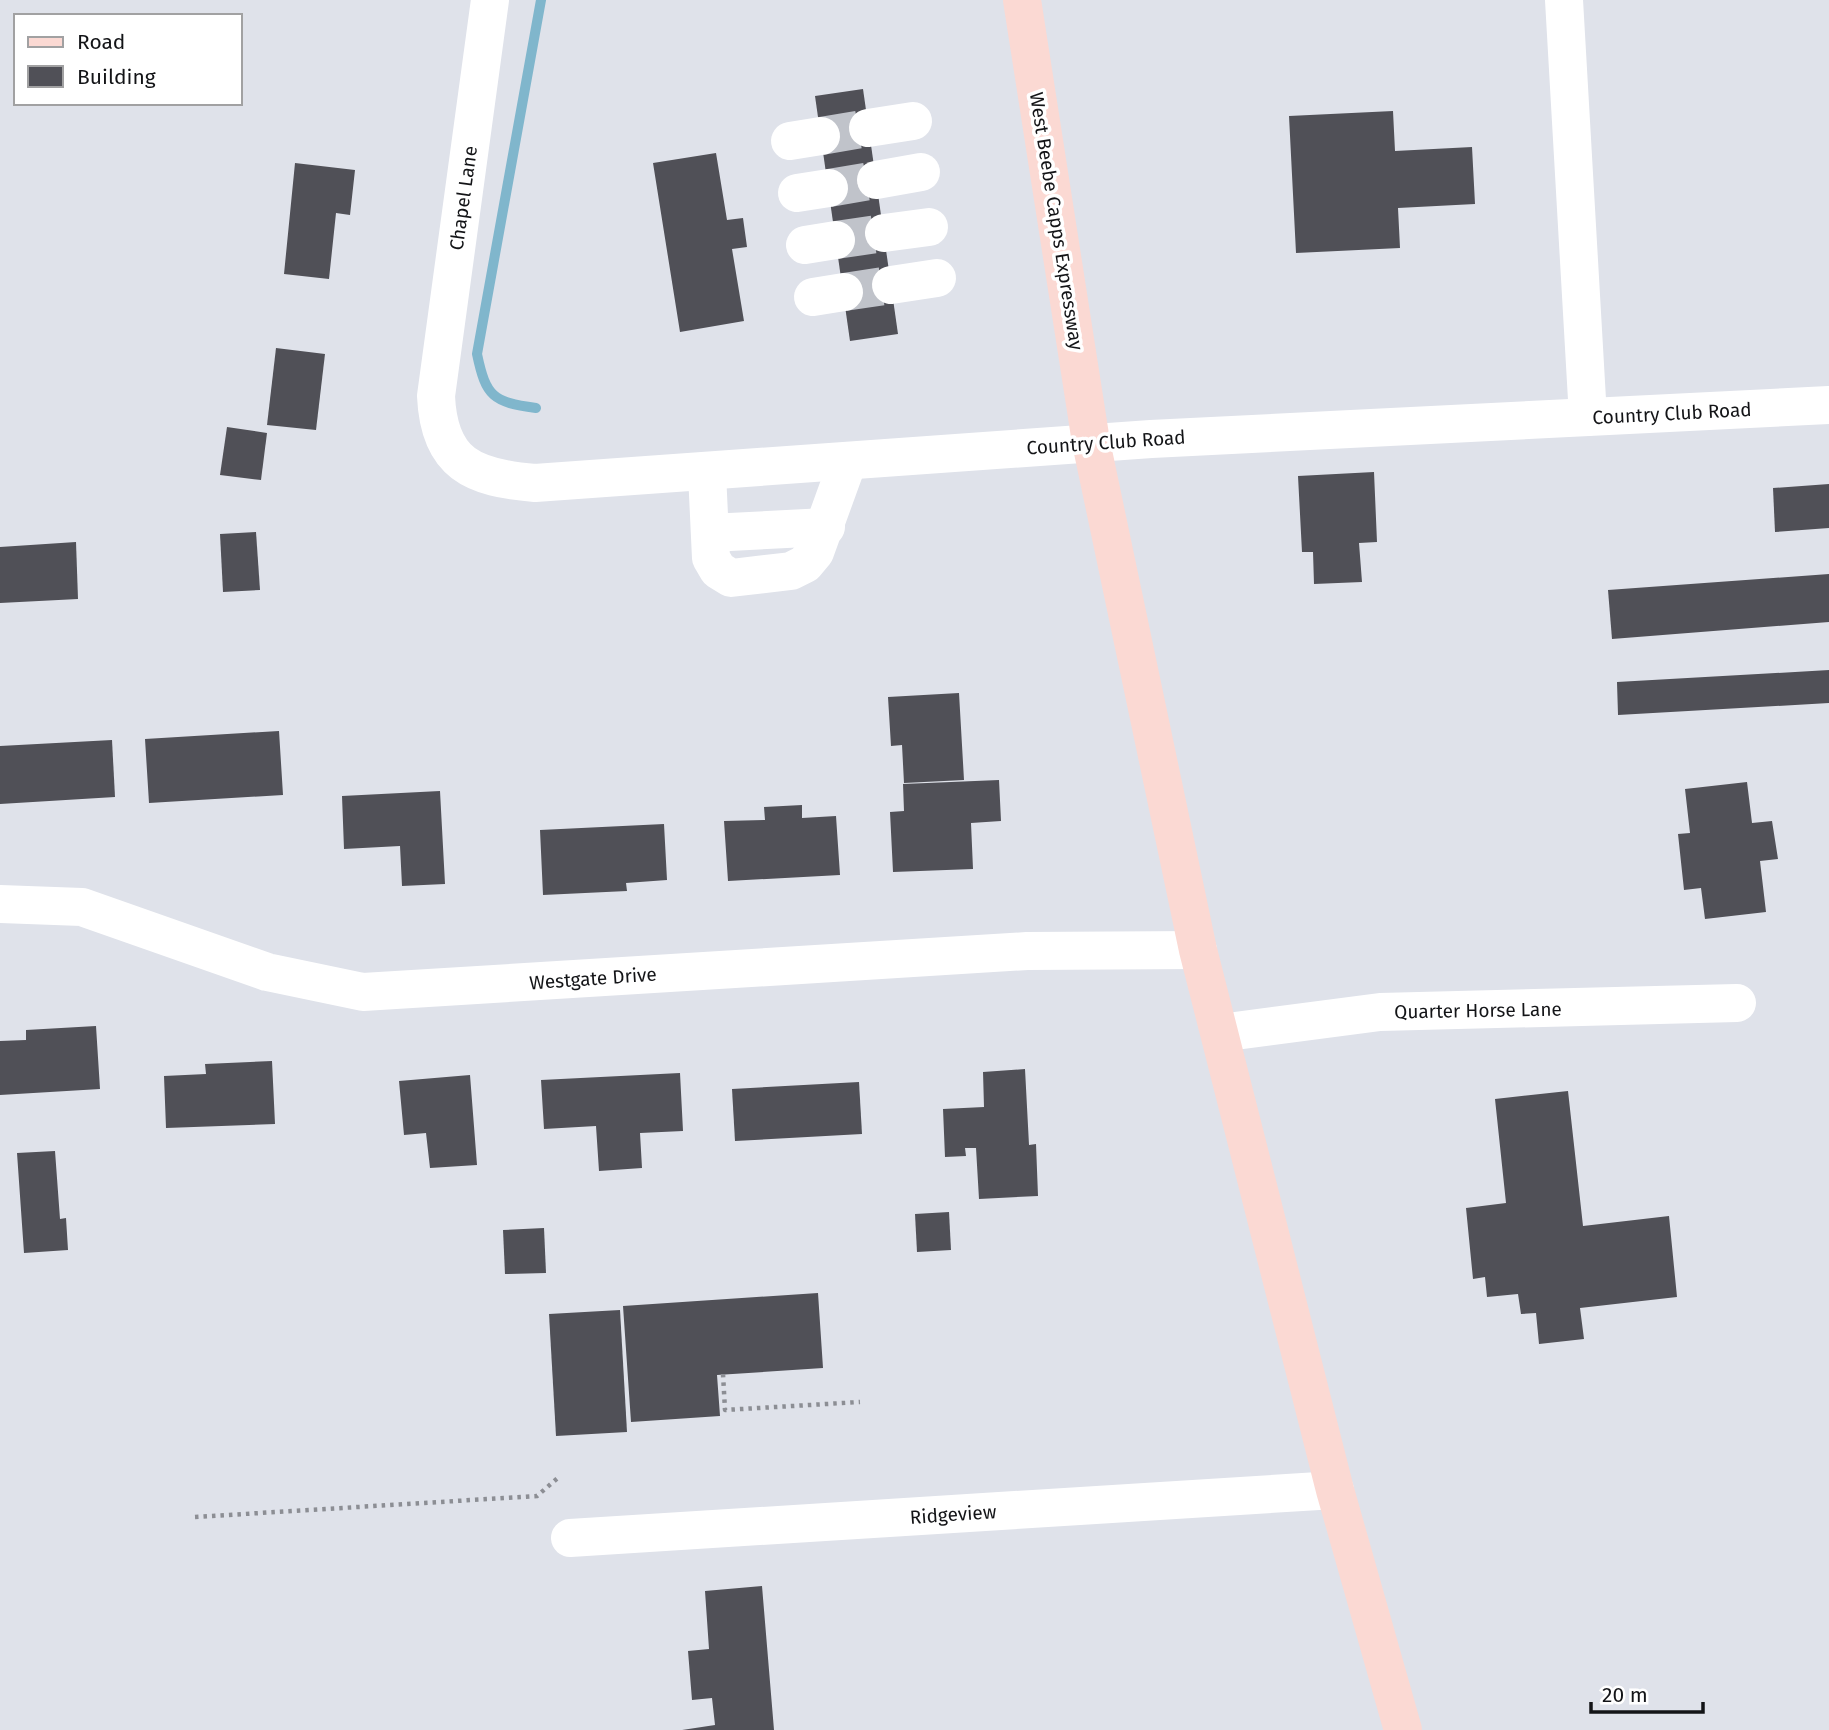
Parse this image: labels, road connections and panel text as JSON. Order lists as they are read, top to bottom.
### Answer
{
  "streets": {
    "main road": ["West Beebe Capps Expressway"],
    "street": [
      "Chapel Lane",
      "Country Club Road",
      "Westgate Drive",
      "Quarter Horse Lane",
      "Ridgeview"
    ]
  },
  "crossings": [
    ["Chapel Lane", "Country Club Road"],
    ["West Beebe Capps Expressway", "Country Club Road"],
    ["West Beebe Capps Expressway", "Westgate Drive"],
    ["West Beebe Capps Expressway", "Quarter Horse Lane"],
    ["West Beebe Capps Expressway", "Ridgeview"]
  ],
  "legend": ["Road", "Building"],
  "scale_bar": "20 m"
}
